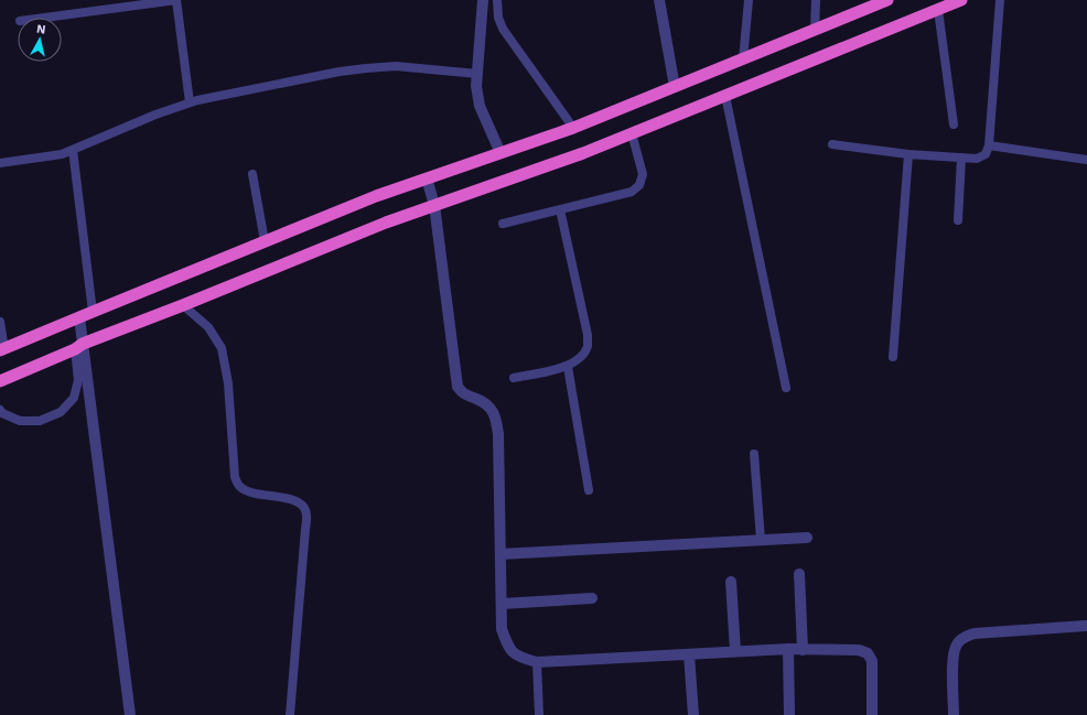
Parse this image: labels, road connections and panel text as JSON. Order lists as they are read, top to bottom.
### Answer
{
  "north": "top"
}
